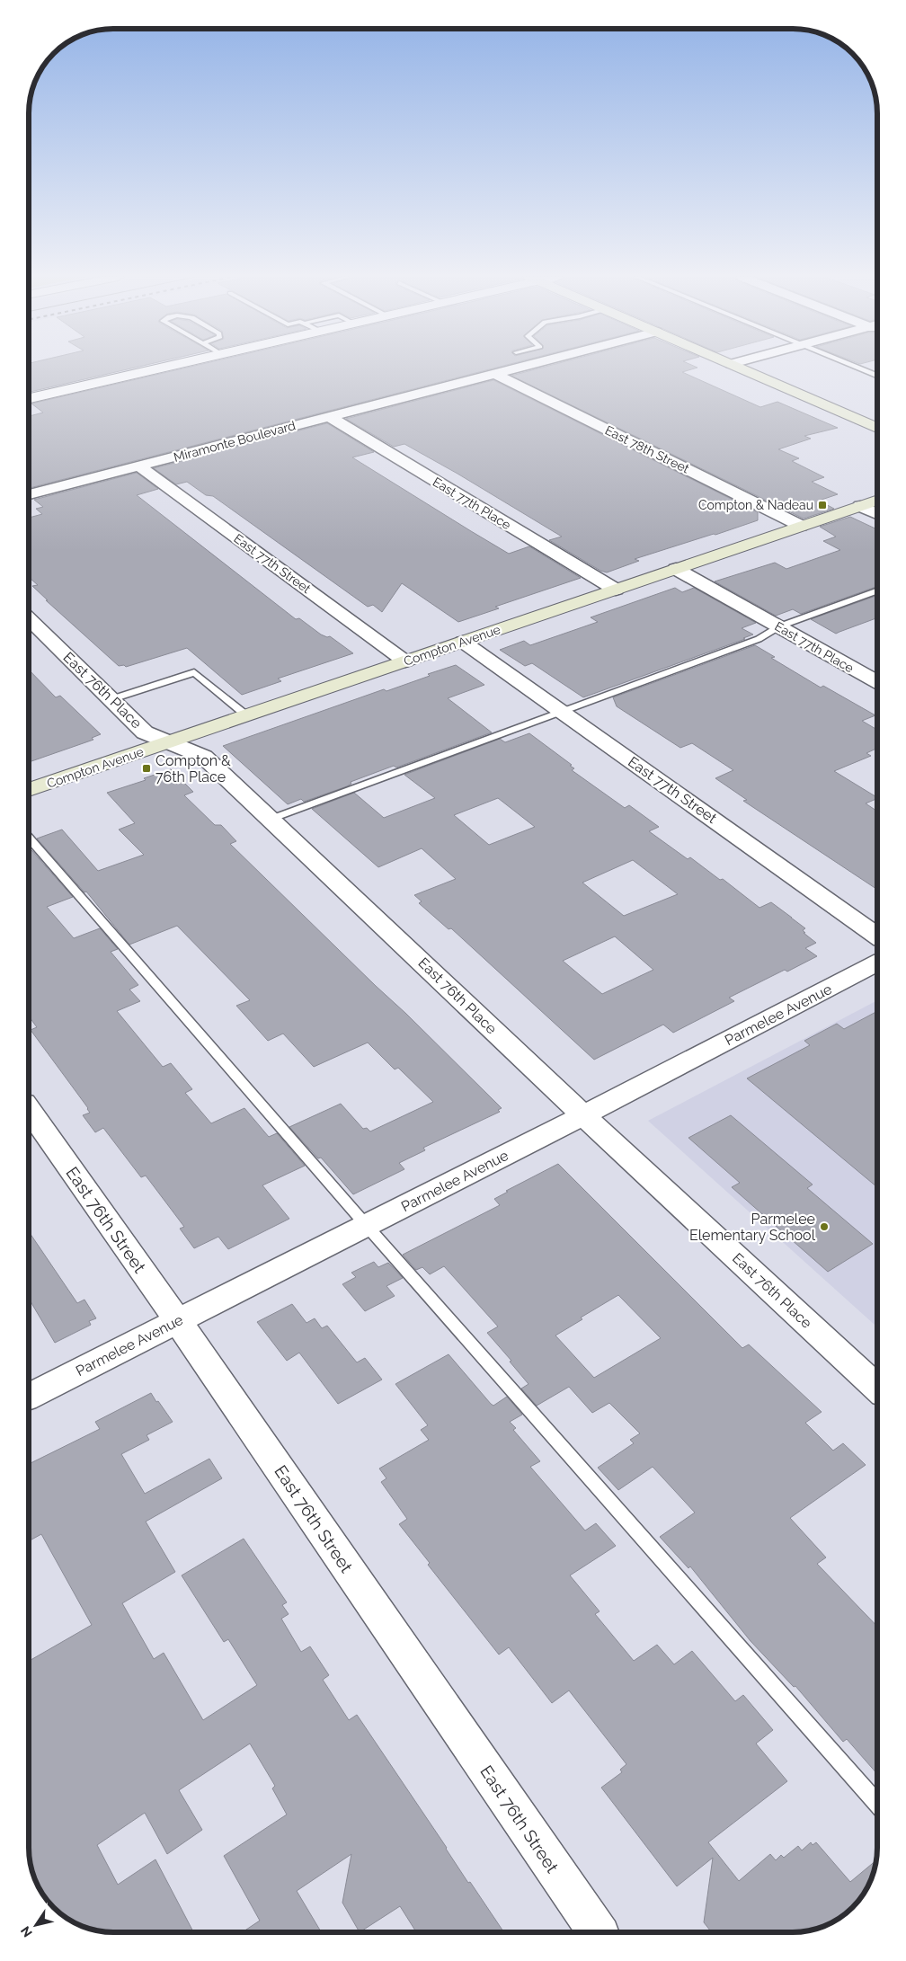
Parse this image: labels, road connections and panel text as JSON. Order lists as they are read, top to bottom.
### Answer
{
  "streets": {
    "main road": ["Compton Avenue"],
    "street": [
      "Miramonte Boulevard",
      "East 78th Street",
      "East 77th Place",
      "East 77th Street",
      "East 76th Place",
      "Parmelee Avenue",
      "East 76th Street"
    ]
  },
  "crossings": [
    ["Miramonte Boulevard", "East 78th Street"],
    ["Miramonte Boulevard", "East 77th Place"],
    ["Miramonte Boulevard", "East 77th Street"],
    ["East 78th Street", "Compton Avenue"],
    ["East 77th Place", "Compton Avenue"],
    ["East 77th Street", "Compton Avenue"],
    ["Compton Avenue", "East 76th Place"],
    ["East 76th Place", "Parmelee Avenue"],
    ["Parmelee Avenue", "East 76th Street"]
  ],
  "places": {
    "transit": ["Compton & Nadeau", "Compton & 76th Place"],
    "other": ["Parmelee Elementary School"]
  },
  "north": "bottom left"
}
